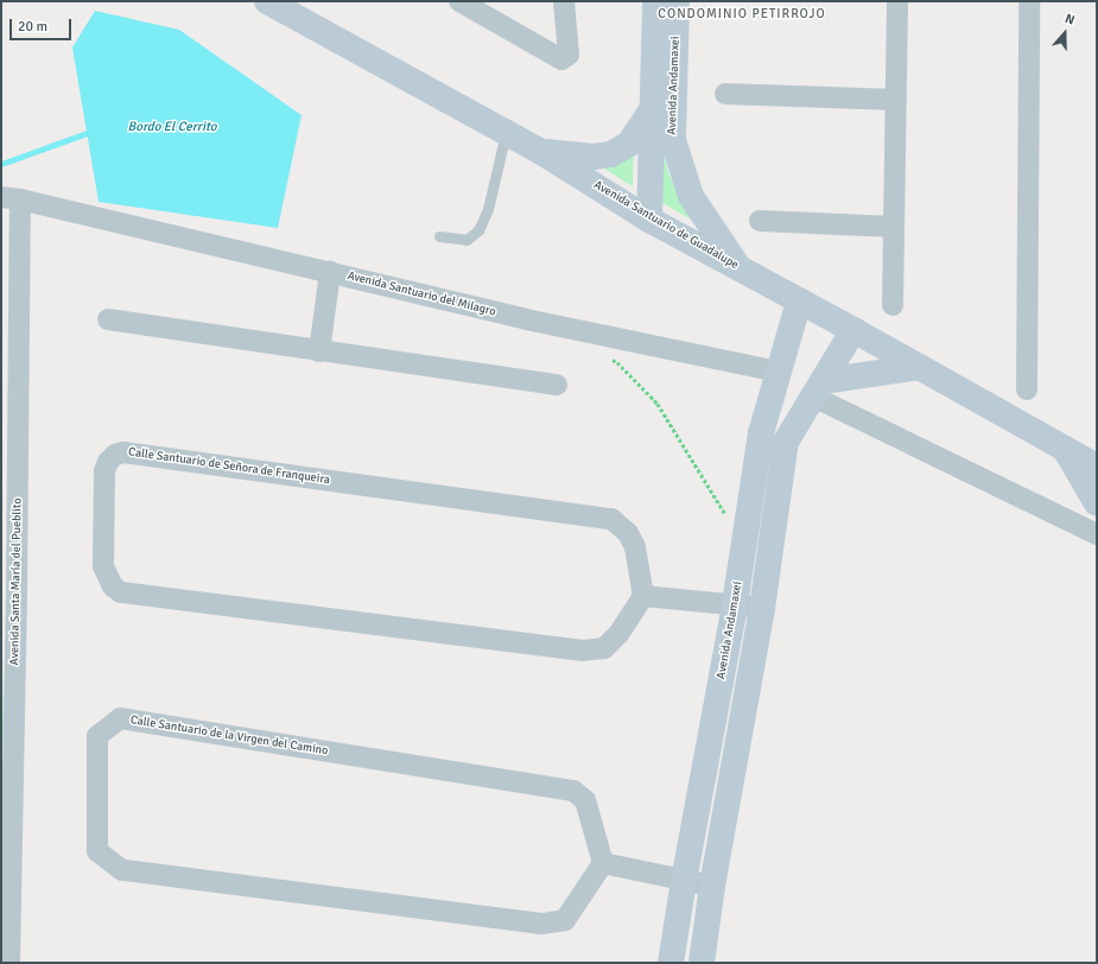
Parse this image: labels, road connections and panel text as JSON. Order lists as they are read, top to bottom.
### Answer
{
  "streets": {
    "street": [
      "Avenida Andamaxei",
      "Avenida Santuario de Guadalupe",
      "Avenida Santuario del Milagro",
      "Calle Santuario de Señora de Franqueira",
      "Avenida Santa María del Pueblito",
      "Calle Santuario de la Virgen del Camino"
    ]
  },
  "crossings": [
    ["Avenida Andamaxei", "Avenida Santuario de Guadalupe"],
    ["Avenida Andamaxei", "Avenida Santuario del Milagro"],
    ["Avenida Santuario del Milagro", "Avenida Santa María del Pueblito"]
  ],
  "districts": ["CONDOMINIO PETIRROJO"],
  "water": ["Bordo El Cerrito"],
  "scale_bar": "20 m",
  "north": "top"
}
